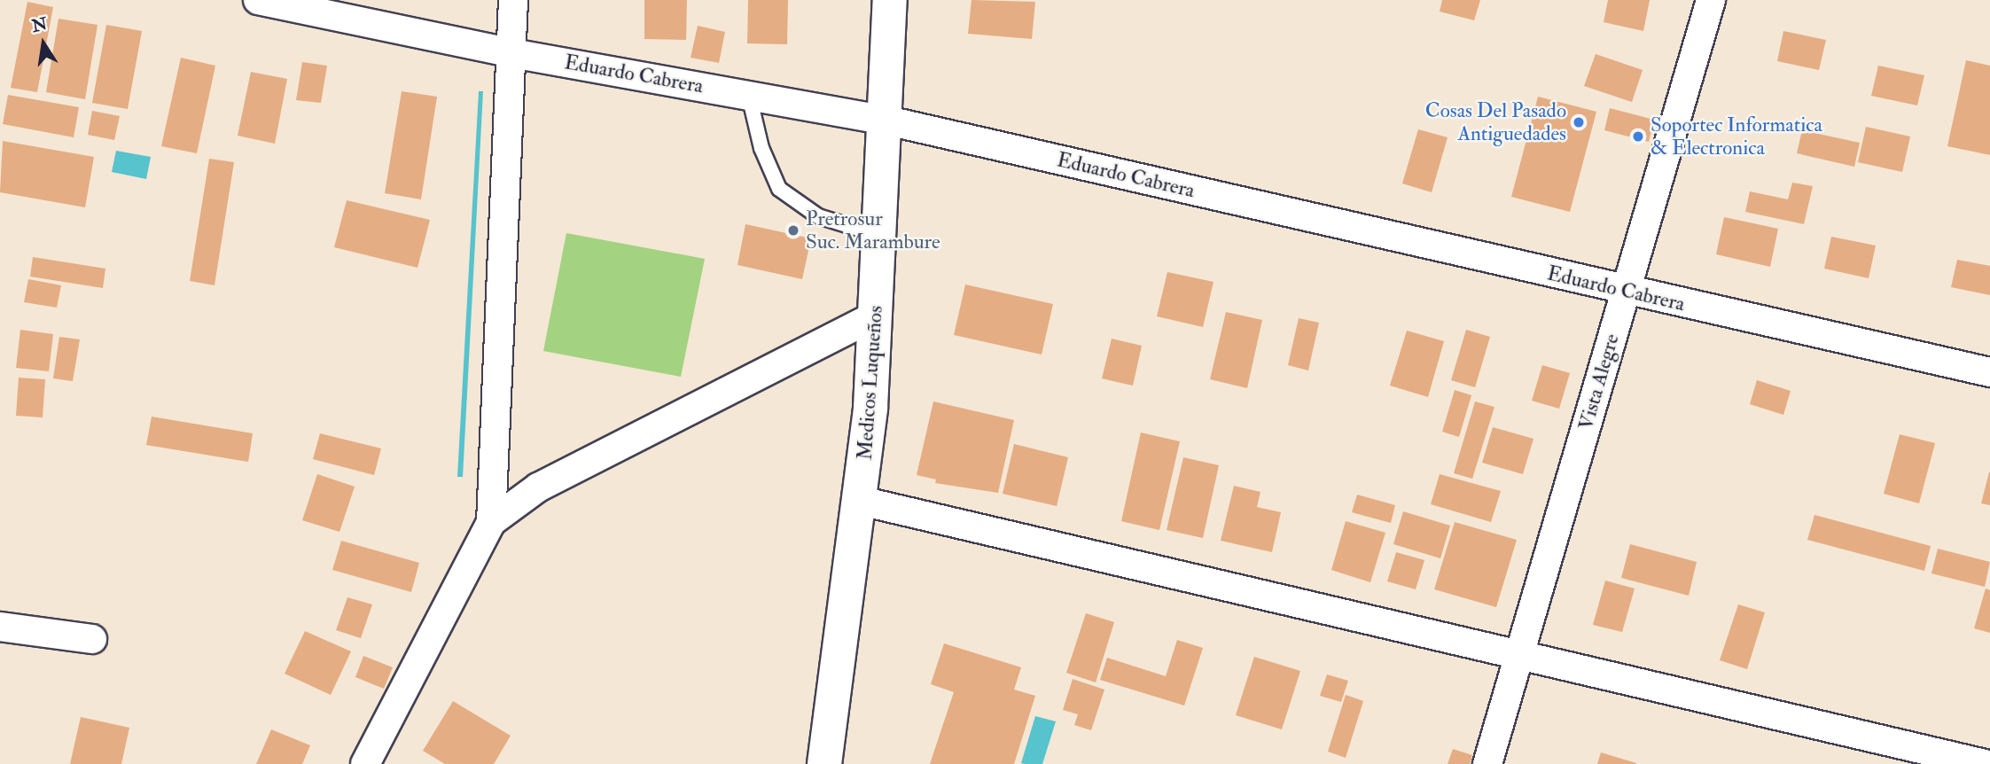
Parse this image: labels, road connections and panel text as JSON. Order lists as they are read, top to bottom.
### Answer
{
  "streets": {
    "street": ["Eduardo Cabrera", "Vista Alegre", "Medicos Luqueños"]
  },
  "crossings": [
    ["Eduardo Cabrera", "Vista Alegre"],
    ["Eduardo Cabrera", "Medicos Luqueños"]
  ],
  "places": ["Cosas Del Pasado Antiguedades", "Soportec Informatica & Electronica", "Pretrosur Suc. Marambure"],
  "north": "top"
}
